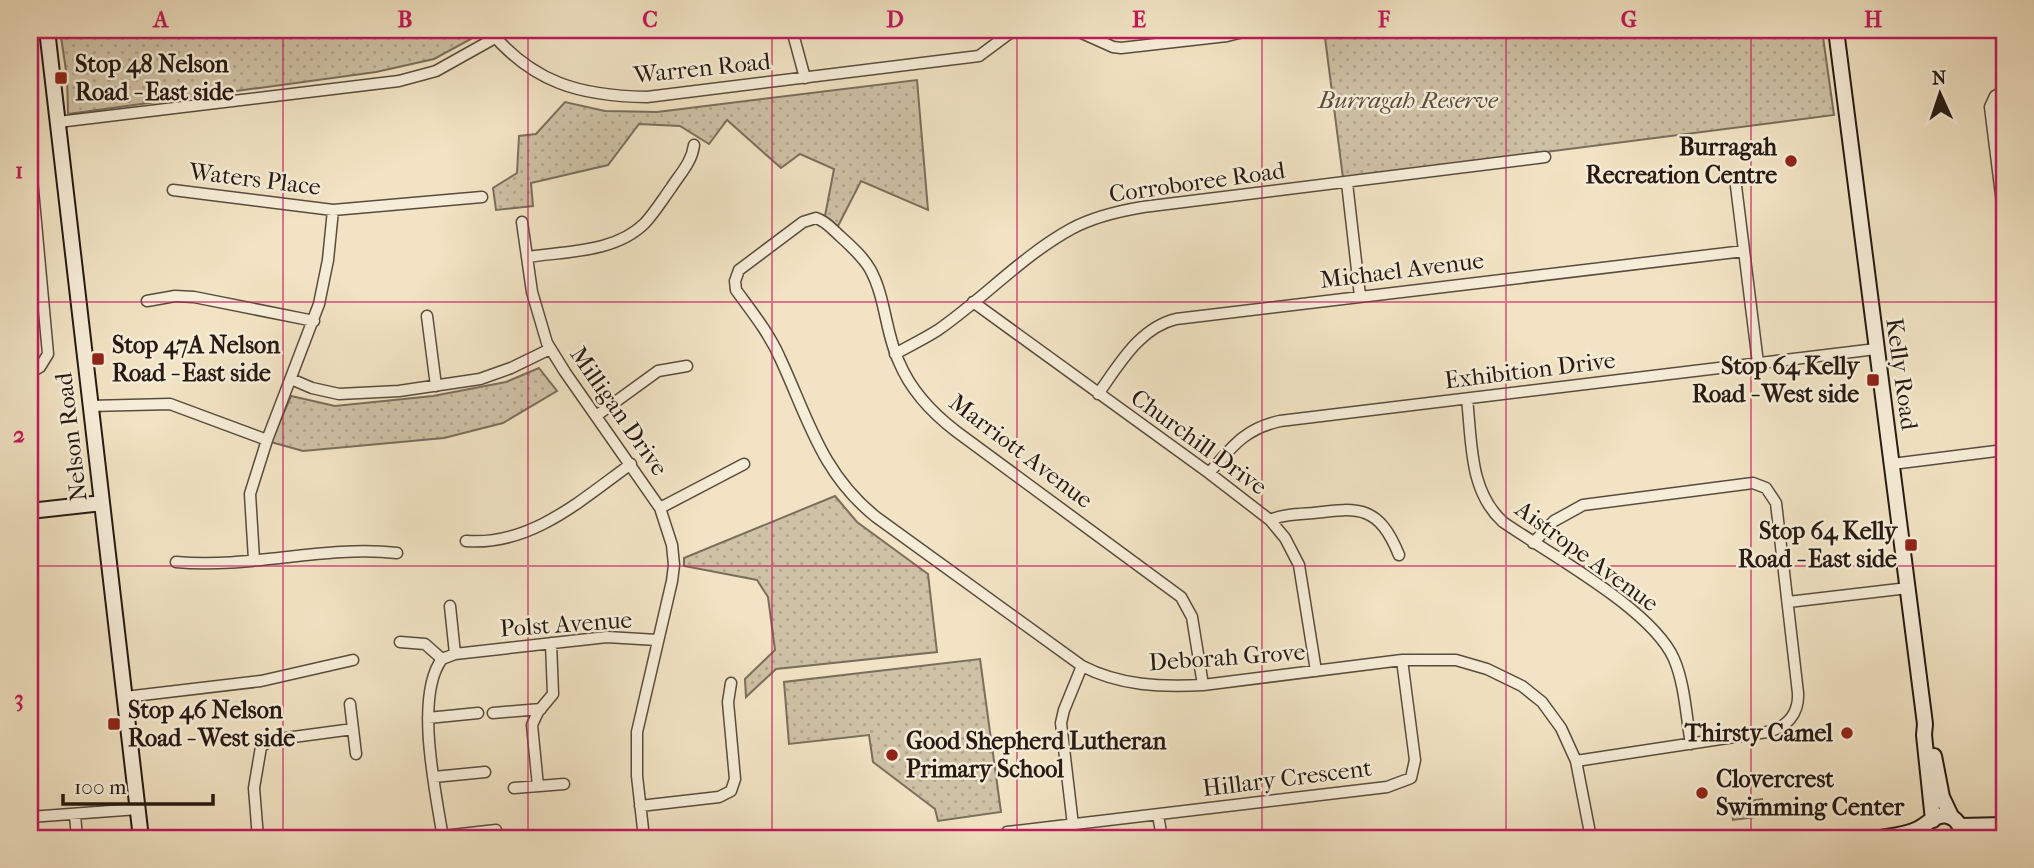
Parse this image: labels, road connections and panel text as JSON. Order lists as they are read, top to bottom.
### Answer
{
  "streets": {
    "main road": ["Kelly Road", "Nelson Road"],
    "street": [
      "Warren Road",
      "Waters Place",
      "Corroboree Road",
      "Michael Avenue",
      "Exhibition Drive",
      "Milligan Drive",
      "Churchill Drive",
      "Marriott Avenue",
      "Aistrope Avenue",
      "Polst Avenue",
      "Deborah Grove",
      "Hillary Crescent"
    ]
  },
  "crossings": [
    ["Waters Place", "Milligan Drive"],
    ["Corroboree Road", "Churchill Drive"],
    ["Corroboree Road", "Marriott Avenue"],
    ["Michael Avenue", "Churchill Drive"],
    ["Exhibition Drive", "Kelly Road"],
    ["Exhibition Drive", "Churchill Drive"],
    ["Exhibition Drive", "Aistrope Avenue"],
    ["Milligan Drive", "Polst Avenue"],
    ["Churchill Drive", "Deborah Grove"],
    ["Marriott Avenue", "Deborah Grove"],
    ["Deborah Grove", "Hillary Crescent"]
  ],
  "parks": ["Burragah Reserve"],
  "places": {
    "transit": [
      "Stop 48 Nelson Road - East side",
      "Stop 47A Nelson Road - East side",
      "Stop 64 Kelly Road - West side",
      "Stop 64 Kelly Road - East side",
      "Stop 46 Nelson Road - West side"
    ],
    "other": [
      "Burragah Recreation Centre",
      "Thirsty Camel",
      "Good Shepherd Lutheran Primary School",
      "Clovercrest Swimming Center"
    ]
  },
  "scale_bar": "100 m",
  "north": "top",
  "grid": {
    "columns": [
      "A",
      "B",
      "C",
      "D",
      "E",
      "F",
      "G",
      "H"
    ],
    "rows": ["1", "2", "3"]
  }
}
